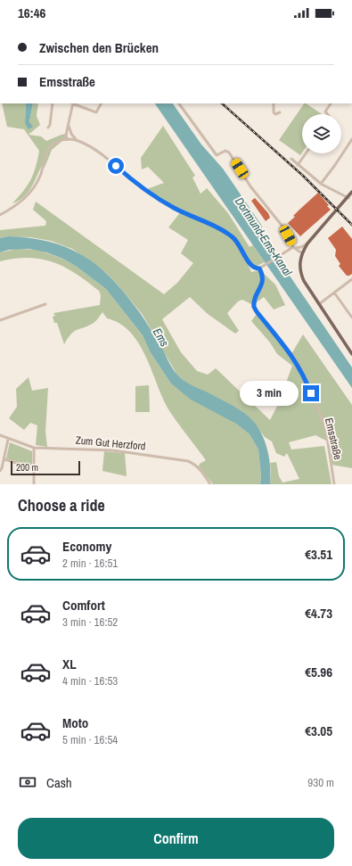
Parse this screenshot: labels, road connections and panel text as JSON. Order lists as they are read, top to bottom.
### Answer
{
  "streets": {
    "street": ["Emsstraße", "Zum Gut Herzford"]
  },
  "water": ["Dortmund-Ems-Kanal", "Ems"],
  "scale_bar": "200 m",
  "page": {
    "status": "16:46",
    "banner": ["Zwischen den Brücken", "Emsstraße"],
    "bubble": "3 min",
    "scale": "200 m",
    "heading": "Choose a ride",
    "list": [
      {
        "name": "Economy",
        "note": "2 min · 16:51",
        "value": "€3.51"
      },
      {
        "name": "Comfort",
        "note": "3 min · 16:52",
        "value": "€4.73"
      },
      {
        "name": "XL",
        "note": "4 min · 16:53",
        "value": "€5.96"
      },
      {
        "name": "Moto",
        "note": "5 min · 16:54",
        "value": "€3.05"
      }
    ],
    "pay": ["Cash", "930 m"],
    "buttons": "Confirm"
  }
}
